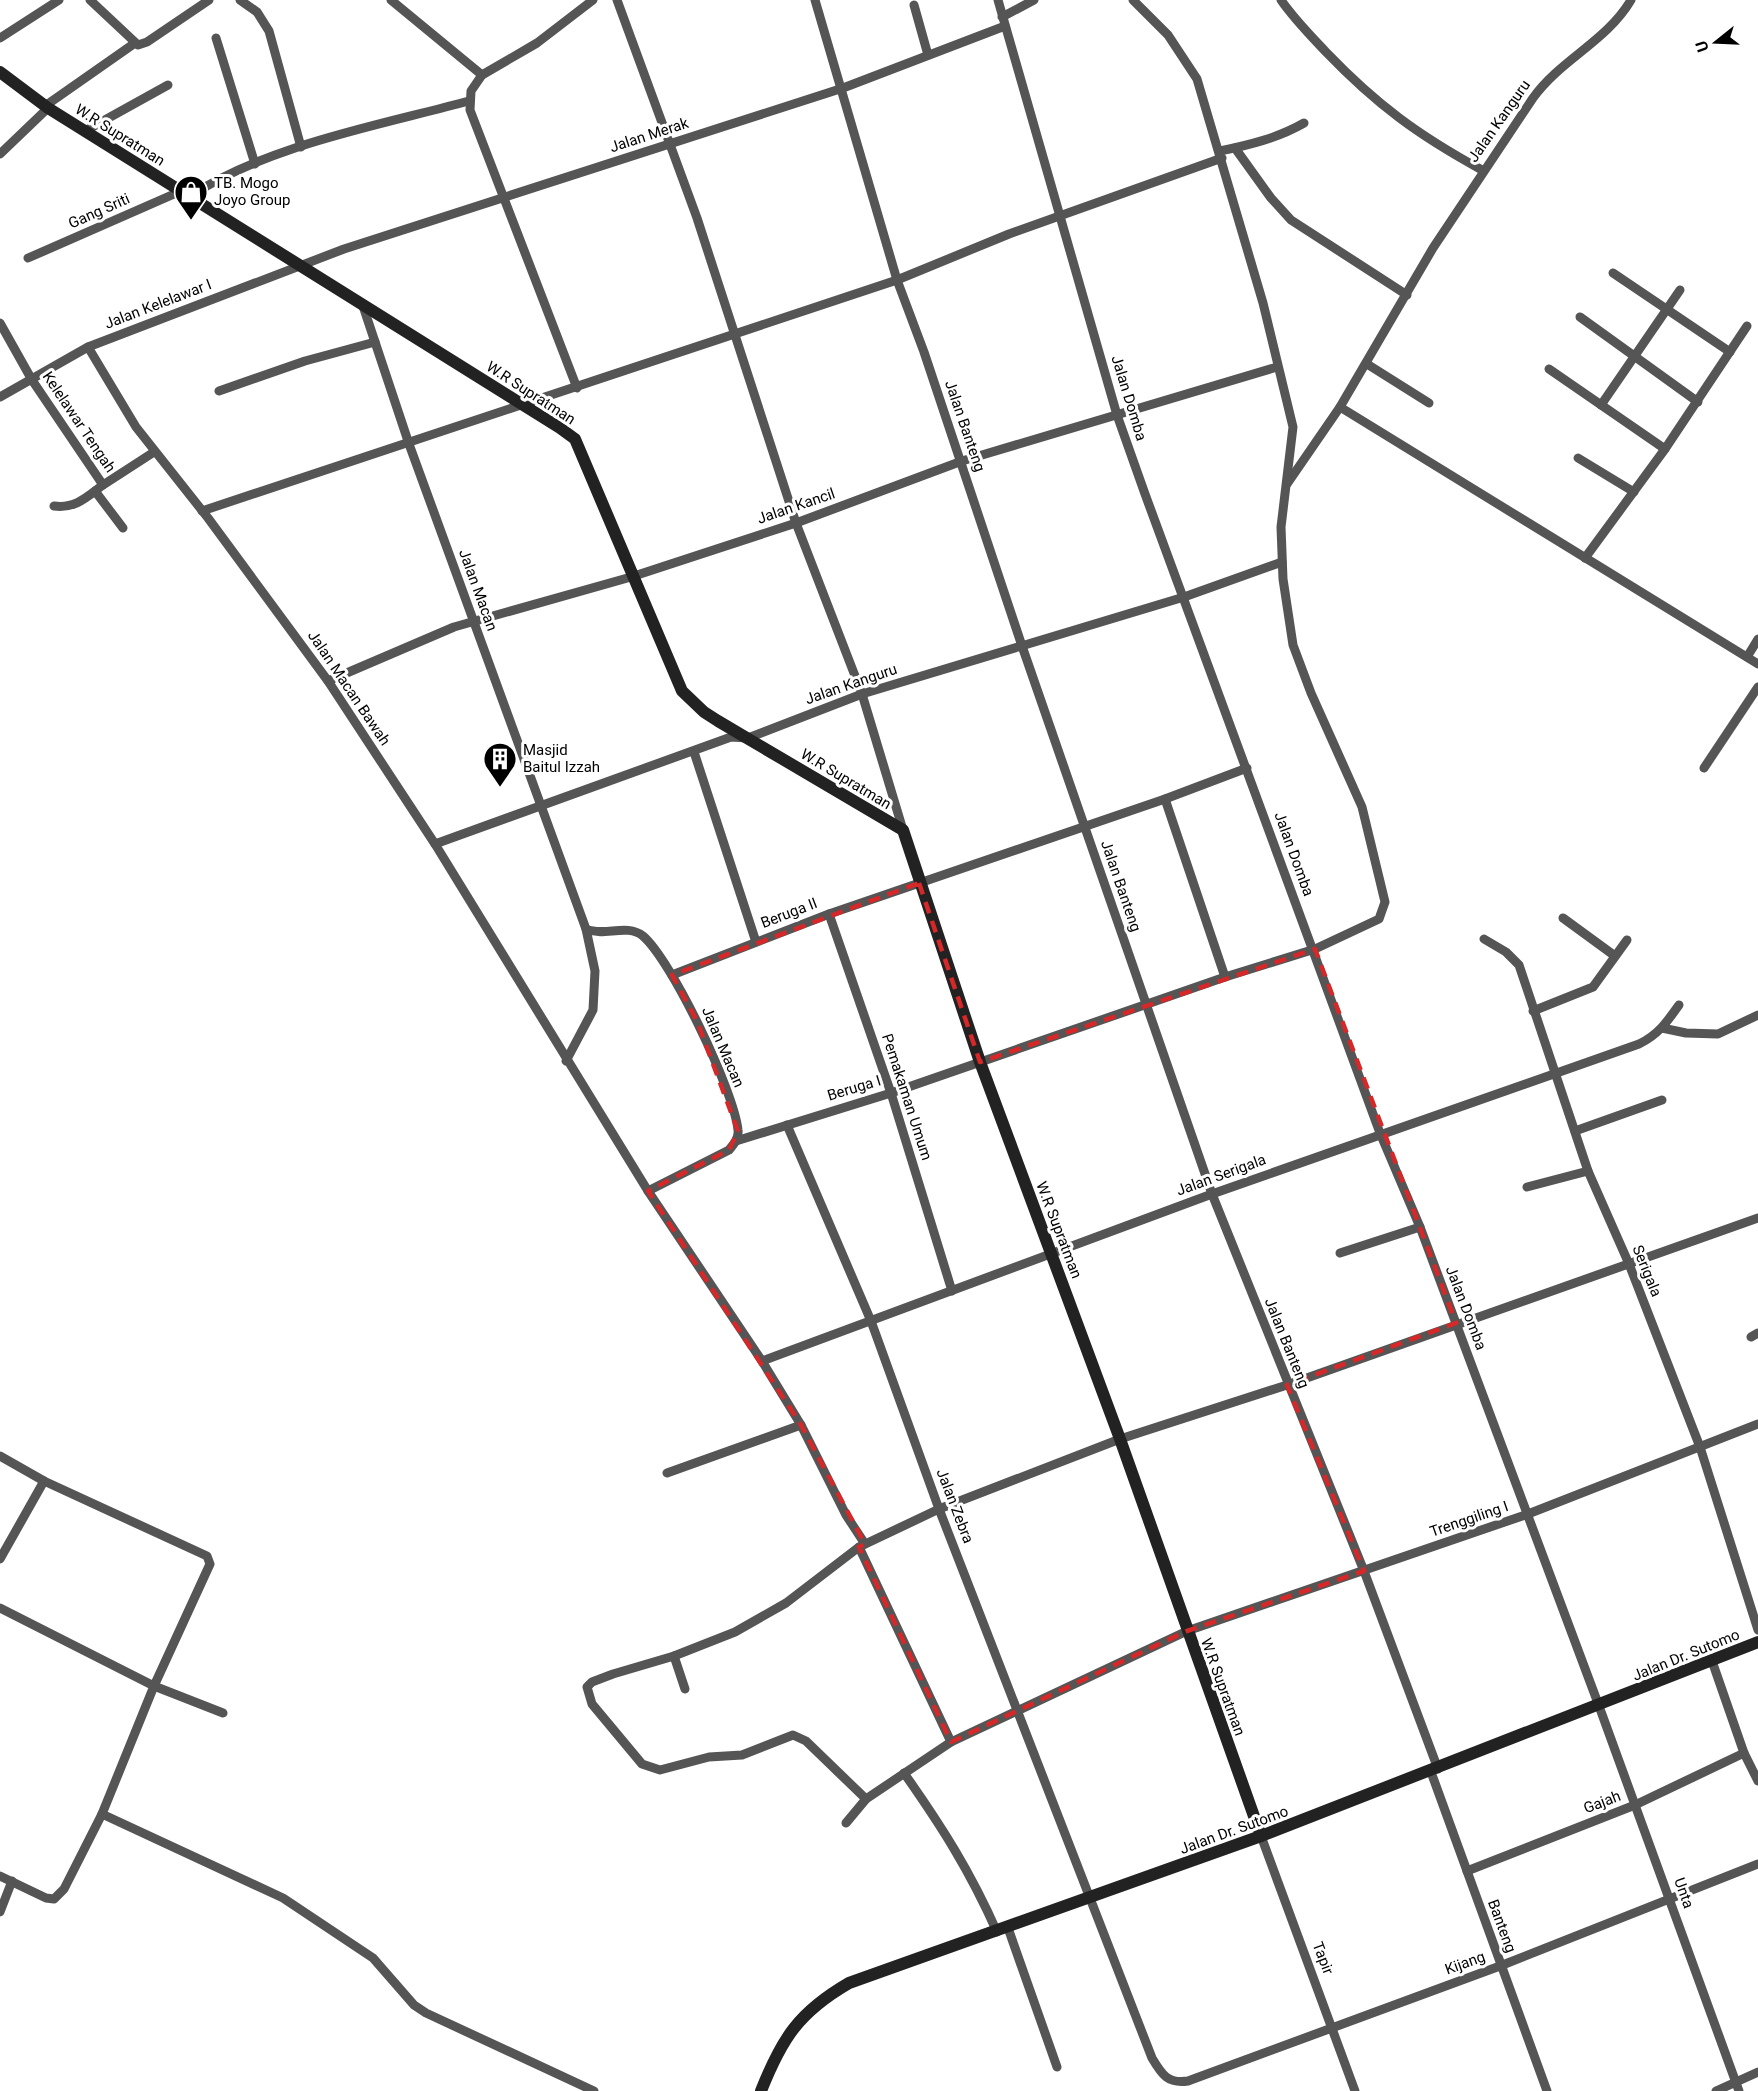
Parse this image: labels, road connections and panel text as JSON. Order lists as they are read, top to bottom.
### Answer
{
  "streets": {
    "street": [
      "Jalan Kanguru",
      "W.R Supratman",
      "Jalan Merak",
      "Gang Sriti",
      "Jalan Kelelawar I",
      "Jalan Domba",
      "Kelelawar Tengah",
      "Jalan Banteng",
      "Jalan Kancil",
      "Jalan Macan",
      "Jalan Macan Bawah",
      "Beruga II",
      "Beruga I",
      "Pemakaman Umum",
      "Jalan Serigala",
      "Serigala",
      "Jalan Zebra",
      "Trenggiling I",
      "Jalan Dr. Sutomo",
      "Gajah",
      "Unta",
      "Banteng",
      "Tapir",
      "Kijang"
    ]
  },
  "crossings": [
    ["Jalan Kanguru", "W.R Supratman"],
    ["Jalan Kanguru", "Jalan Domba"],
    ["Jalan Kanguru", "Jalan Banteng"],
    ["Jalan Kanguru", "Jalan Macan"],
    ["Jalan Kanguru", "Jalan Macan Bawah"],
    ["Jalan Kanguru", "Beruga I"],
    ["W.R Supratman", "Jalan Merak"],
    ["W.R Supratman", "Gang Sriti"],
    ["W.R Supratman", "Jalan Kelelawar I"],
    ["W.R Supratman", "Jalan Kancil"],
    ["W.R Supratman", "Jalan Macan"],
    ["W.R Supratman", "Beruga II"],
    ["W.R Supratman", "Beruga I"],
    ["W.R Supratman", "Jalan Serigala"],
    ["W.R Supratman", "Trenggiling I"],
    ["W.R Supratman", "Jalan Dr. Sutomo"],
    ["W.R Supratman", "Tapir"],
    ["Jalan Merak", "Jalan Kelelawar I"],
    ["Jalan Merak", "Jalan Domba"],
    ["Jalan Merak", "Jalan Banteng"],
    ["Jalan Kelelawar I", "Kelelawar Tengah"],
    ["Jalan Kelelawar I", "Jalan Macan Bawah"],
    ["Jalan Domba", "Jalan Kancil"],
    ["Jalan Domba", "Beruga II"],
    ["Jalan Domba", "Beruga I"],
    ["Jalan Domba", "Jalan Serigala"],
    ["Jalan Domba", "Trenggiling I"],
    ["Jalan Domba", "Jalan Dr. Sutomo"],
    ["Jalan Domba", "Unta"],
    ["Kelelawar Tengah", "Jalan Macan Bawah"],
    ["Jalan Banteng", "Jalan Kancil"],
    ["Jalan Banteng", "Beruga II"],
    ["Jalan Banteng", "Beruga I"],
    ["Jalan Banteng", "Jalan Serigala"],
    ["Jalan Banteng", "Trenggiling I"],
    ["Jalan Banteng", "Jalan Dr. Sutomo"],
    ["Jalan Banteng", "Banteng"],
    ["Jalan Kancil", "Jalan Macan"],
    ["Jalan Kancil", "Jalan Macan Bawah"],
    ["Jalan Kancil", "Beruga I"],
    ["Jalan Macan", "Jalan Macan Bawah"],
    ["Jalan Macan", "Beruga II"],
    ["Jalan Macan", "Beruga I"],
    ["Jalan Macan Bawah", "Jalan Serigala"],
    ["Jalan Macan Bawah", "Trenggiling I"],
    ["Beruga II", "Pemakaman Umum"],
    ["Beruga I", "Pemakaman Umum"],
    ["Beruga I", "Jalan Zebra"],
    ["Pemakaman Umum", "Jalan Serigala"],
    ["Jalan Serigala", "Serigala"],
    ["Jalan Serigala", "Jalan Zebra"],
    ["Serigala", "Trenggiling I"],
    ["Jalan Zebra", "Trenggiling I"],
    ["Jalan Zebra", "Jalan Dr. Sutomo"],
    ["Jalan Zebra", "Kijang"],
    ["Jalan Dr. Sutomo", "Unta"],
    ["Jalan Dr. Sutomo", "Banteng"],
    ["Jalan Dr. Sutomo", "Tapir"],
    ["Gajah", "Unta"],
    ["Gajah", "Banteng"],
    ["Unta", "Kijang"],
    ["Banteng", "Kijang"],
    ["Tapir", "Kijang"]
  ],
  "places": {
    "shop": ["TB. Mogo Joyo Group"],
    "building": ["Masjid Baitul Izzah"]
  },
  "north": "left"
}
